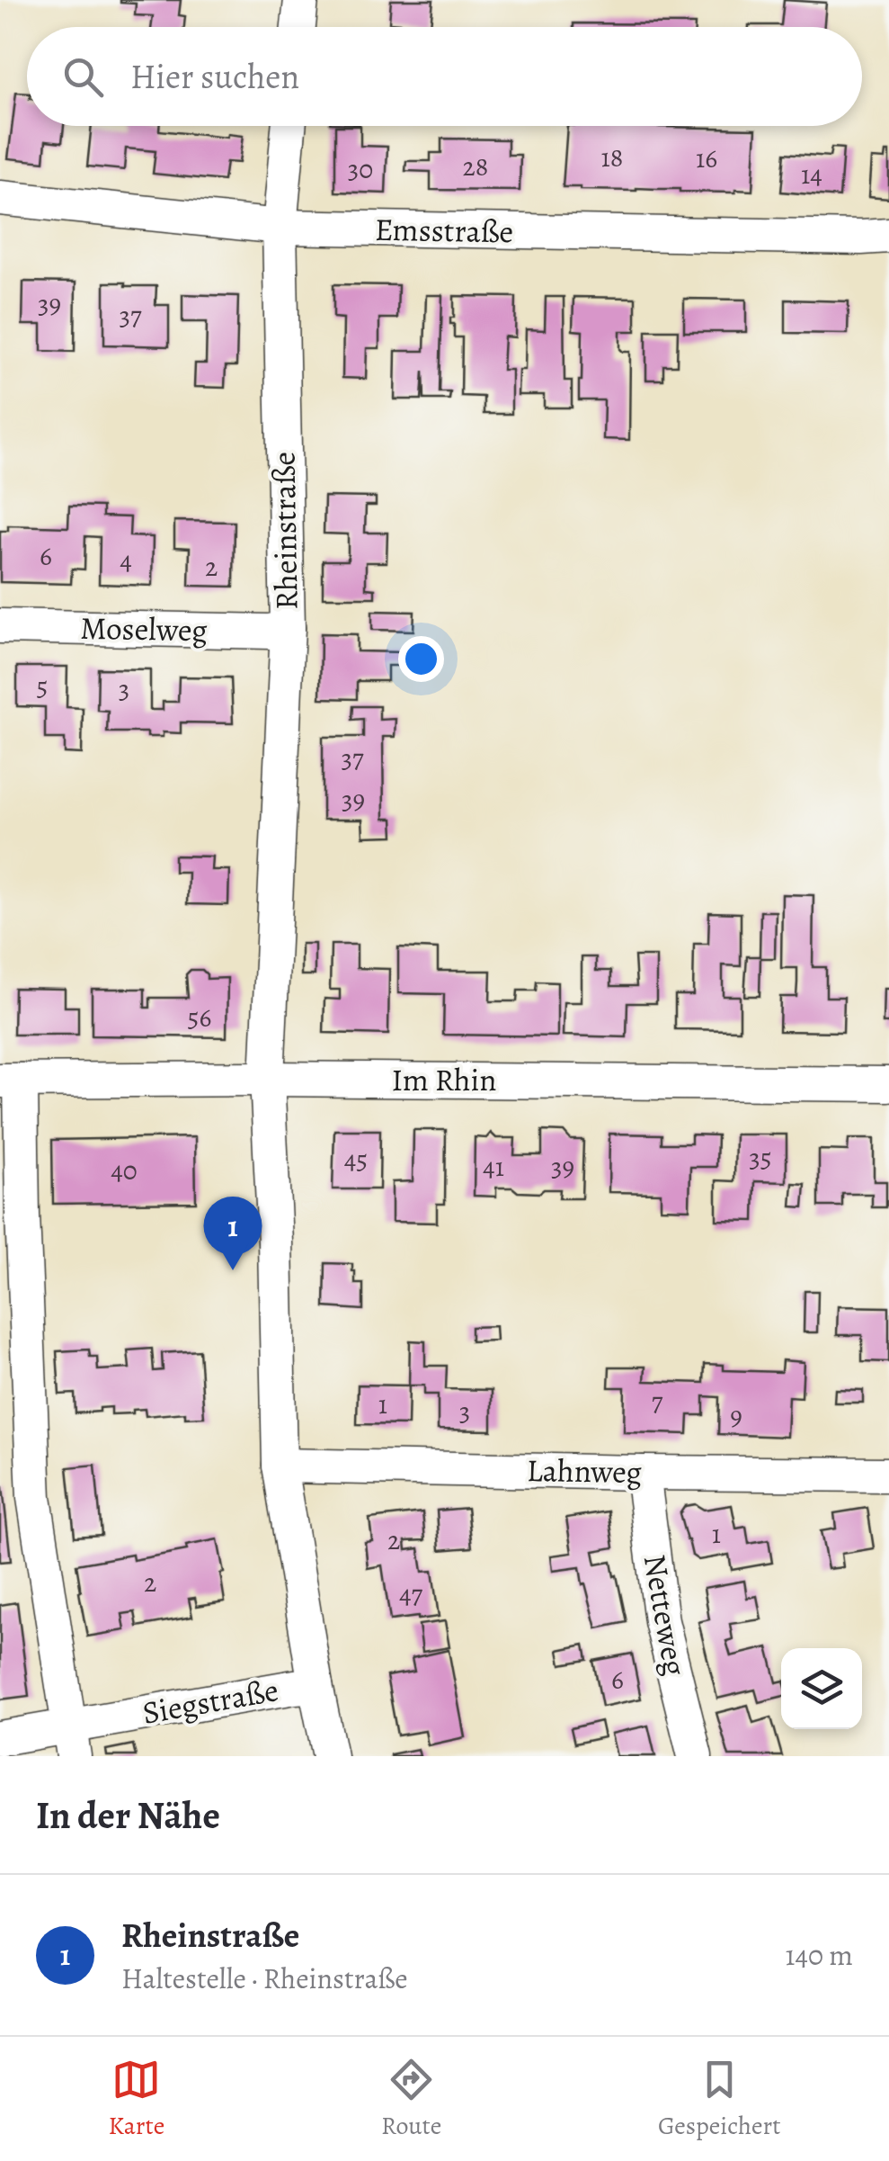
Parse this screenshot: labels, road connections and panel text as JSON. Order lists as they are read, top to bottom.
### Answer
{
  "streets": {
    "street": [
      "Emsstraße",
      "Rheinstraße",
      "Moselweg",
      "Im Rhin",
      "Lahnweg",
      "Netteweg",
      "Siegstraße"
    ]
  },
  "crossings": [
    ["Emsstraße", "Rheinstraße"],
    ["Rheinstraße", "Moselweg"],
    ["Rheinstraße", "Im Rhin"],
    ["Rheinstraße", "Lahnweg"],
    ["Rheinstraße", "Siegstraße"],
    ["Lahnweg", "Netteweg"]
  ],
  "house_numbers": [
    "18",
    "16",
    "28",
    "30",
    "14",
    "39",
    "37",
    "6",
    "4",
    "2",
    "5",
    "3",
    "37",
    "39",
    "56",
    "35",
    "45",
    "41",
    "39",
    "40",
    "7",
    "1",
    "3",
    "9",
    "1",
    "2",
    "2",
    "47",
    "6"
  ],
  "page": {
    "search": "Hier suchen",
    "pins": "1",
    "heading": "In der Nähe",
    "list": [
      {
        "mark": "1",
        "name": "Rheinstraße",
        "note": "Haltestelle · Rheinstraße",
        "value": "140 m"
      }
    ],
    "nav": ["Karte", "Route", "Gespeichert"]
  }
}
